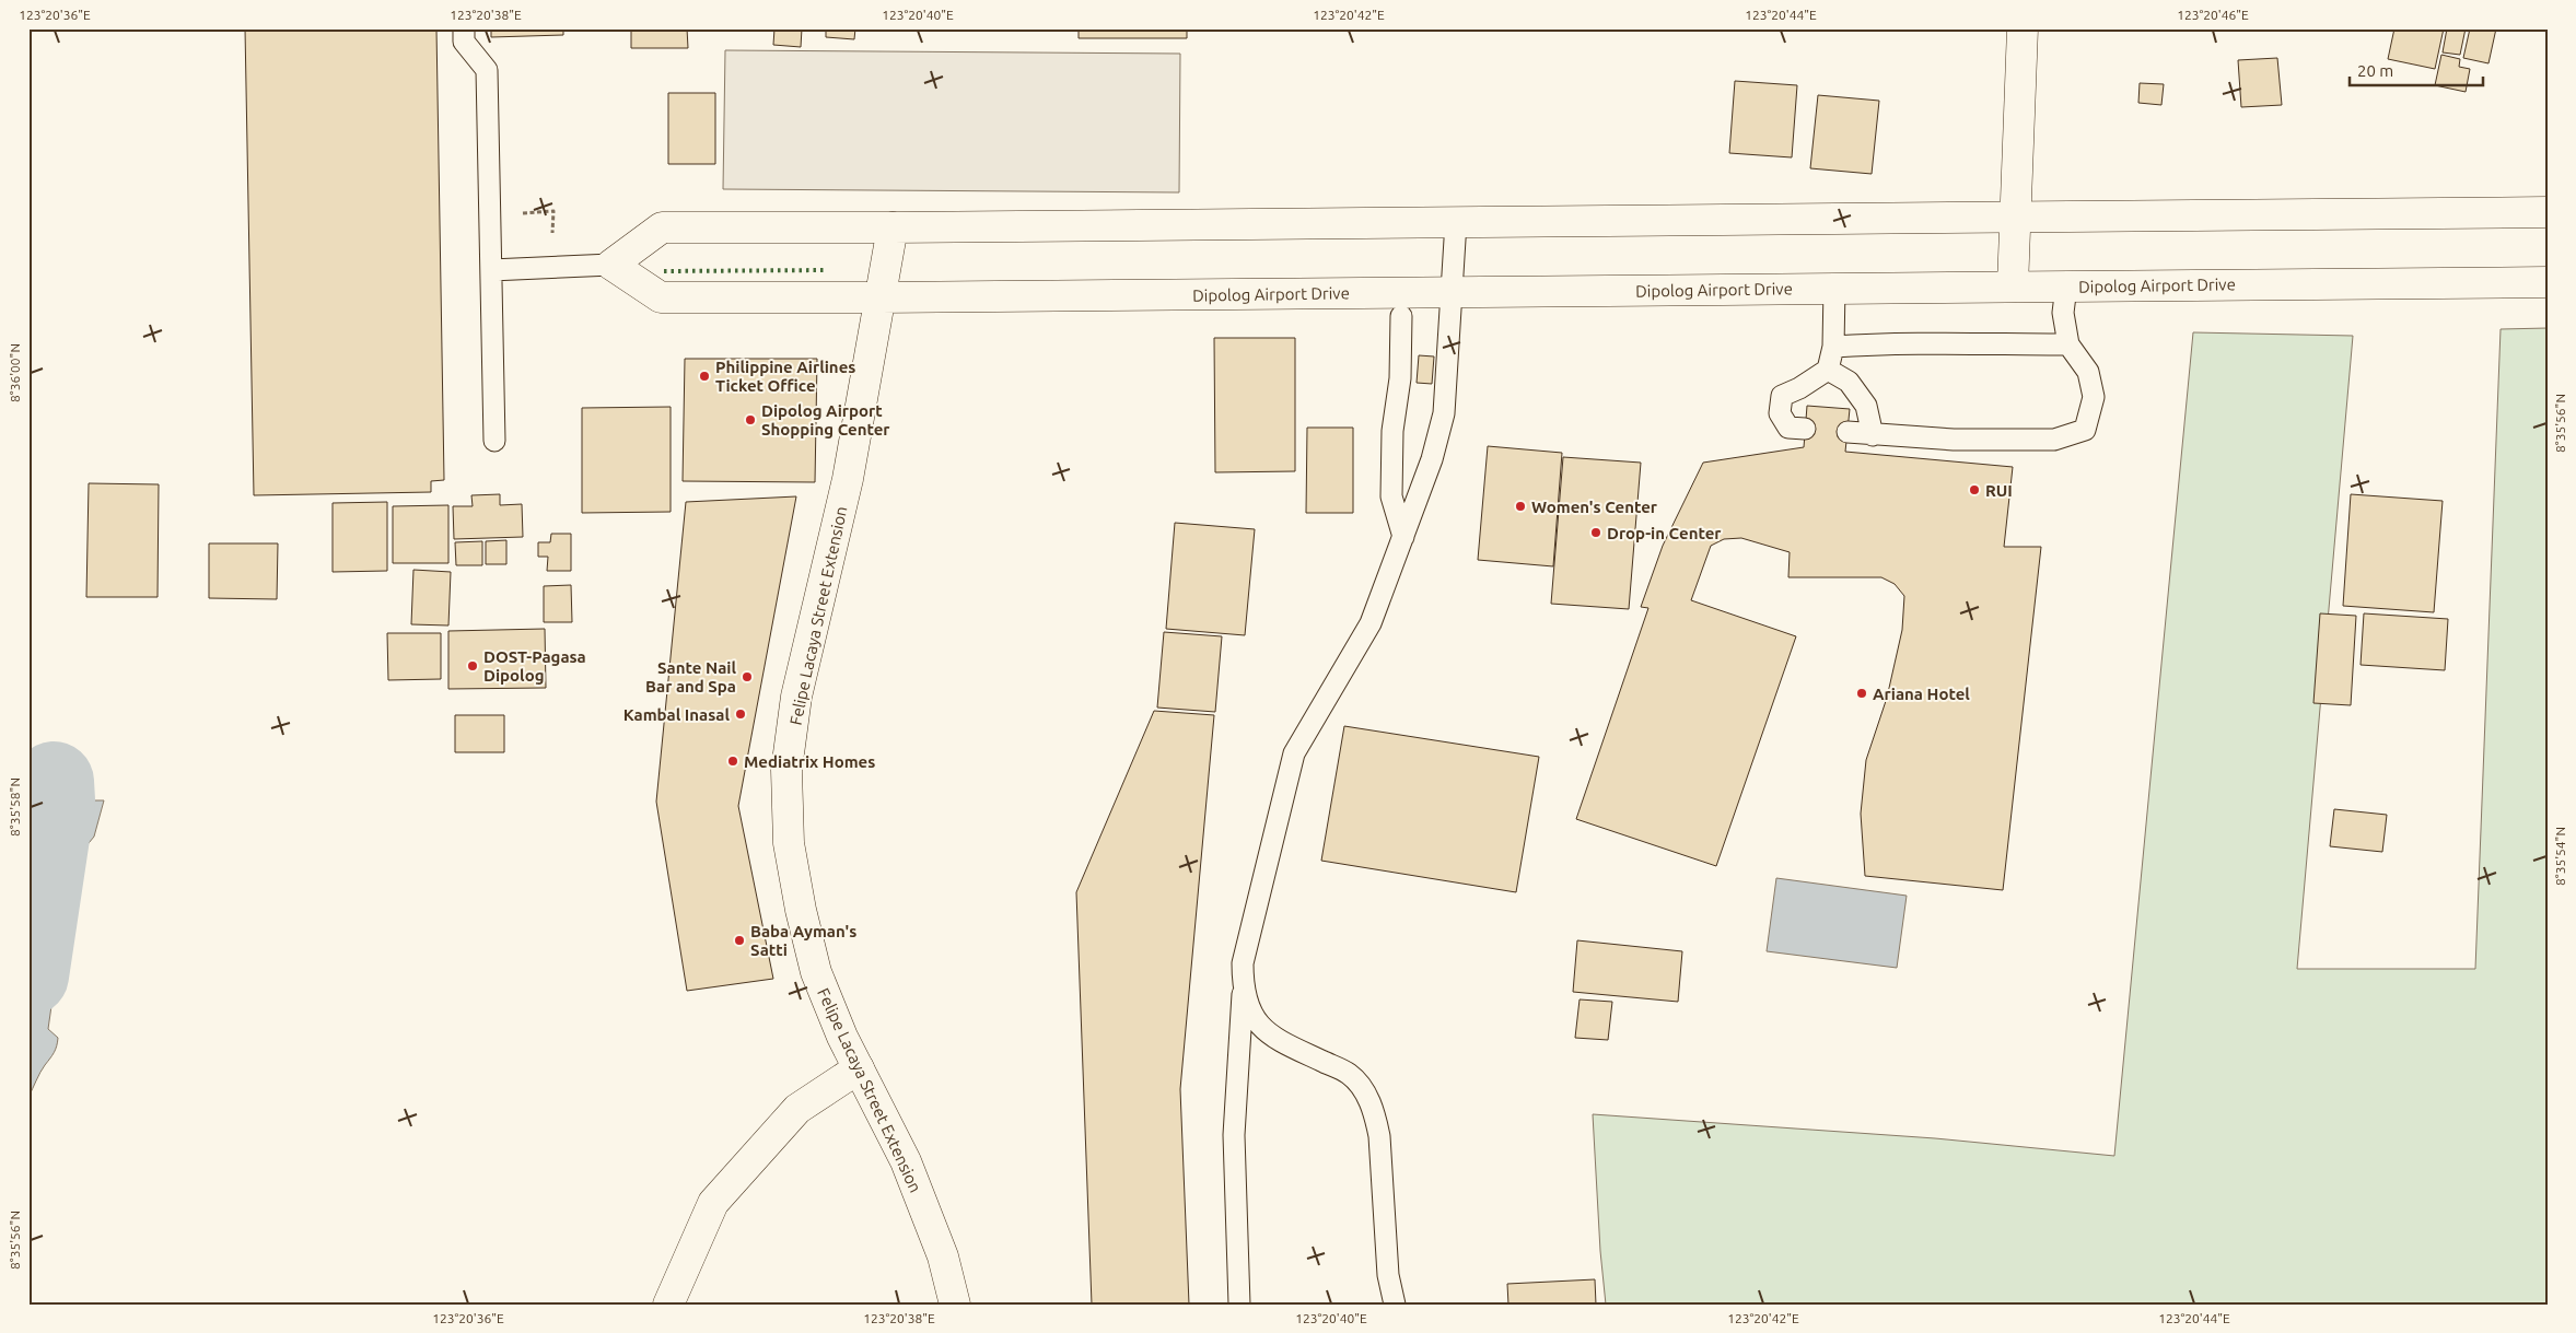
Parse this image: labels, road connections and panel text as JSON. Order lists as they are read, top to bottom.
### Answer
{
  "streets": {
    "main road": ["Dipolog Airport Drive", "Felipe Lacaya Street Extension"]
  },
  "crossings": [
    ["Dipolog Airport Drive", "Felipe Lacaya Street Extension"]
  ],
  "places": [
    "Philippine Airlines Ticket Office",
    "Dipolog Airport Shopping Center",
    "RUI",
    "Women's Center",
    "Drop-in Center",
    "DOST-Pagasa Dipolog",
    "Sante Nail Bar and Spa",
    "Ariana Hotel",
    "Kambal Inasal",
    "Mediatrix Homes",
    "Baba Ayman's Satti"
  ],
  "scale_bar": "20 m",
  "coordinates": [
    "123°20'36\"E",
    "123°20'38\"E",
    "123°20'40\"E",
    "123°20'42\"E",
    "123°20'44\"E",
    "123°20'46\"E",
    "8°36'00\"N",
    "8°35'56\"N",
    "8°35'58\"N",
    "8°35'54\"N"
  ]
}
